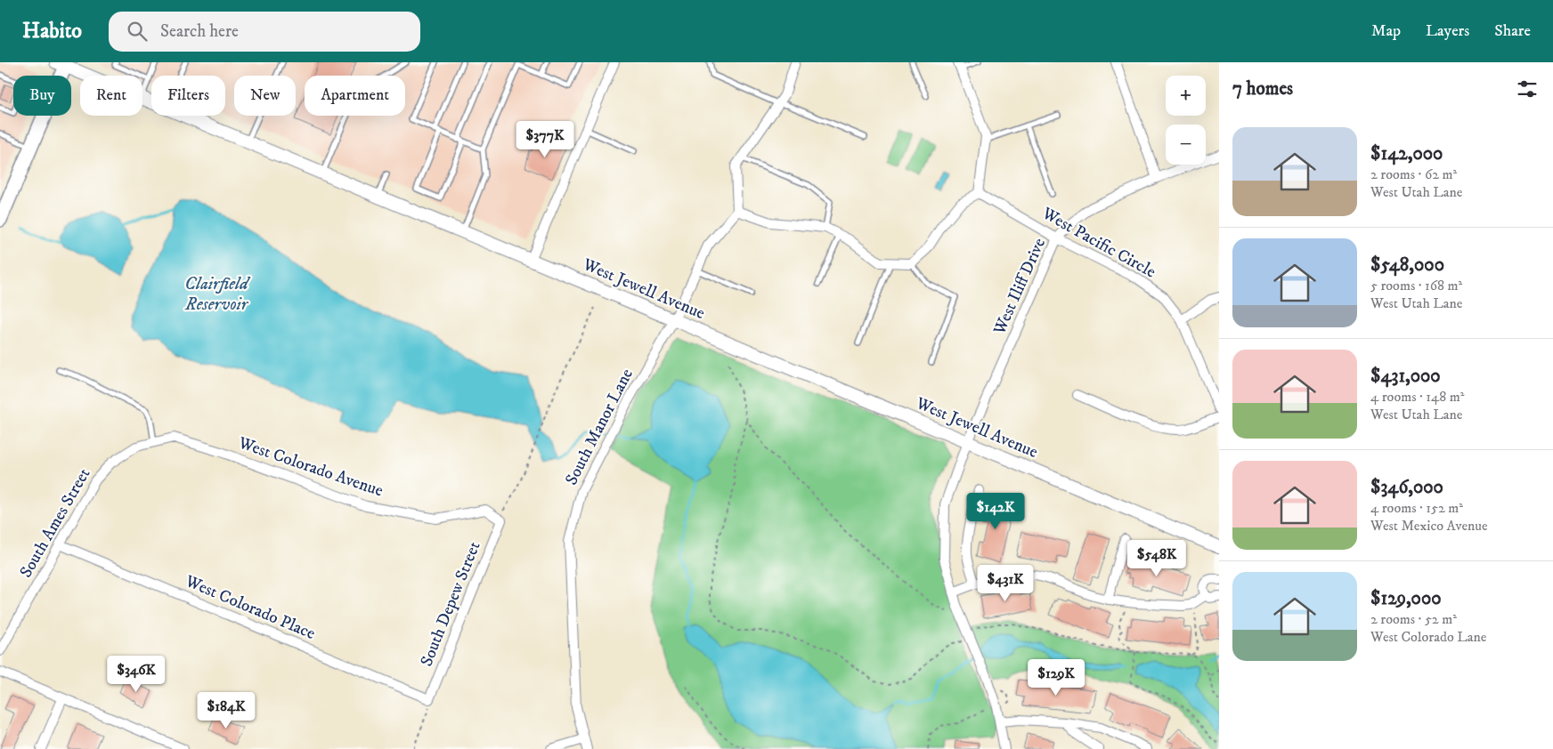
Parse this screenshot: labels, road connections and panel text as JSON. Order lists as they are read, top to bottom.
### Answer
{
  "streets": {
    "main road": ["West Jewell Avenue"],
    "street": [
      "West Pacific Circle",
      "West Iliff Drive",
      "South Manor Lane",
      "West Colorado Avenue",
      "South Ames Street",
      "South Depew Street",
      "West Colorado Place"
    ]
  },
  "crossings": [
    ["West Pacific Circle", "West Iliff Drive"],
    ["West Iliff Drive", "West Jewell Avenue"],
    ["West Jewell Avenue", "South Manor Lane"],
    ["West Colorado Avenue", "South Ames Street"],
    ["West Colorado Avenue", "South Depew Street"],
    ["South Ames Street", "West Colorado Place"],
    ["South Depew Street", "West Colorado Place"]
  ],
  "water": ["Clairfield Reservoir"],
  "page": {
    "header": "Habito",
    "search": "Search here",
    "nav": ["Map", "Layers", "Share"],
    "heading": "7 homes",
    "map_buttons": ["+", "−"],
    "chip": [
      "Buy",
      "Rent",
      "Filters",
      "New",
      "Apartment"
    ],
    "list": [
      {
        "name": "$142,000",
        "note": "2 rooms · 62 m² · West Utah Lane"
      },
      {
        "name": "$548,000",
        "note": "5 rooms · 168 m² · West Utah Lane"
      },
      {
        "name": "$431,000",
        "note": "4 rooms · 148 m² · West Utah Lane"
      },
      {
        "name": "$346,000",
        "note": "4 rooms · 152 m² · West Mexico Avenue"
      },
      {
        "name": "$129,000",
        "note": "2 rooms · 52 m² · West Colorado Lane"
      }
    ],
    "price": [
      "$377K",
      "$142K",
      "$548K",
      "$431K",
      "$346K",
      "$129K",
      "$184K"
    ]
  }
}
